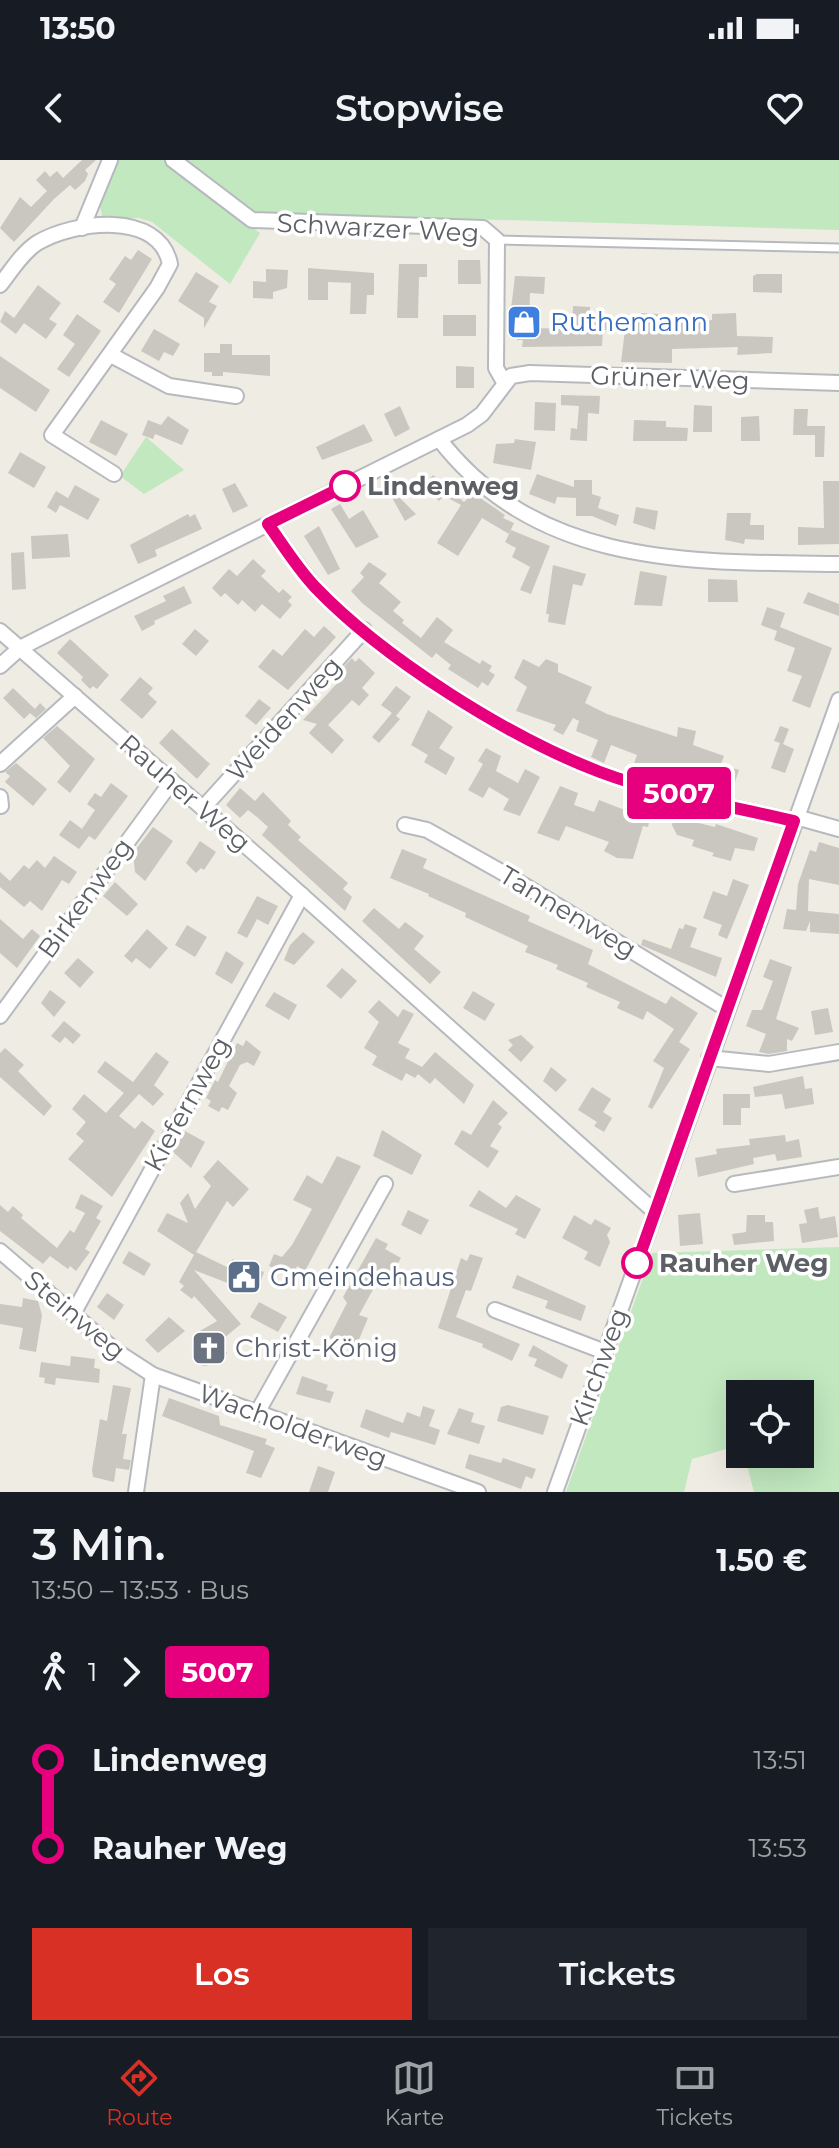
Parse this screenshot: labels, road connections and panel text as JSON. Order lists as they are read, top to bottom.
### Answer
{
  "streets": {
    "street": [
      "Schwarzer Weg",
      "Grüner Weg",
      "Weidenweg",
      "Rauher Weg",
      "Birkenweg",
      "Tannenweg",
      "Kiefernweg",
      "Steinweg",
      "Kirchweg",
      "Wacholderweg"
    ]
  },
  "crossings": [
    ["Weidenweg", "Rauher Weg"],
    ["Rauher Weg", "Birkenweg"],
    ["Rauher Weg", "Kiefernweg"],
    ["Rauher Weg", "Kirchweg"],
    ["Tannenweg", "Kirchweg"],
    ["Kiefernweg", "Steinweg"],
    ["Steinweg", "Wacholderweg"]
  ],
  "places": {
    "shop": ["Ruthemann"],
    "other": ["Lindenweg", "Rauher Weg"],
    "public building": ["Gmeindehaus"],
    "church": ["Christ-König"]
  },
  "lines": ["bus line 5007"],
  "page": {
    "status": "13:50",
    "header": "Stopwise",
    "on_map": "5007",
    "heading": ["3 Min.", "13:50 – 13:53 · Bus", "1.50 €"],
    "legs": ["1", "5007"],
    "list": [
      {
        "name": "Lindenweg",
        "value": "13:51"
      },
      {
        "name": "Rauher Weg",
        "value": "13:53"
      }
    ],
    "buttons": ["Los", "Tickets"],
    "tabs": ["Route", "Karte", "Tickets"]
  }
}
